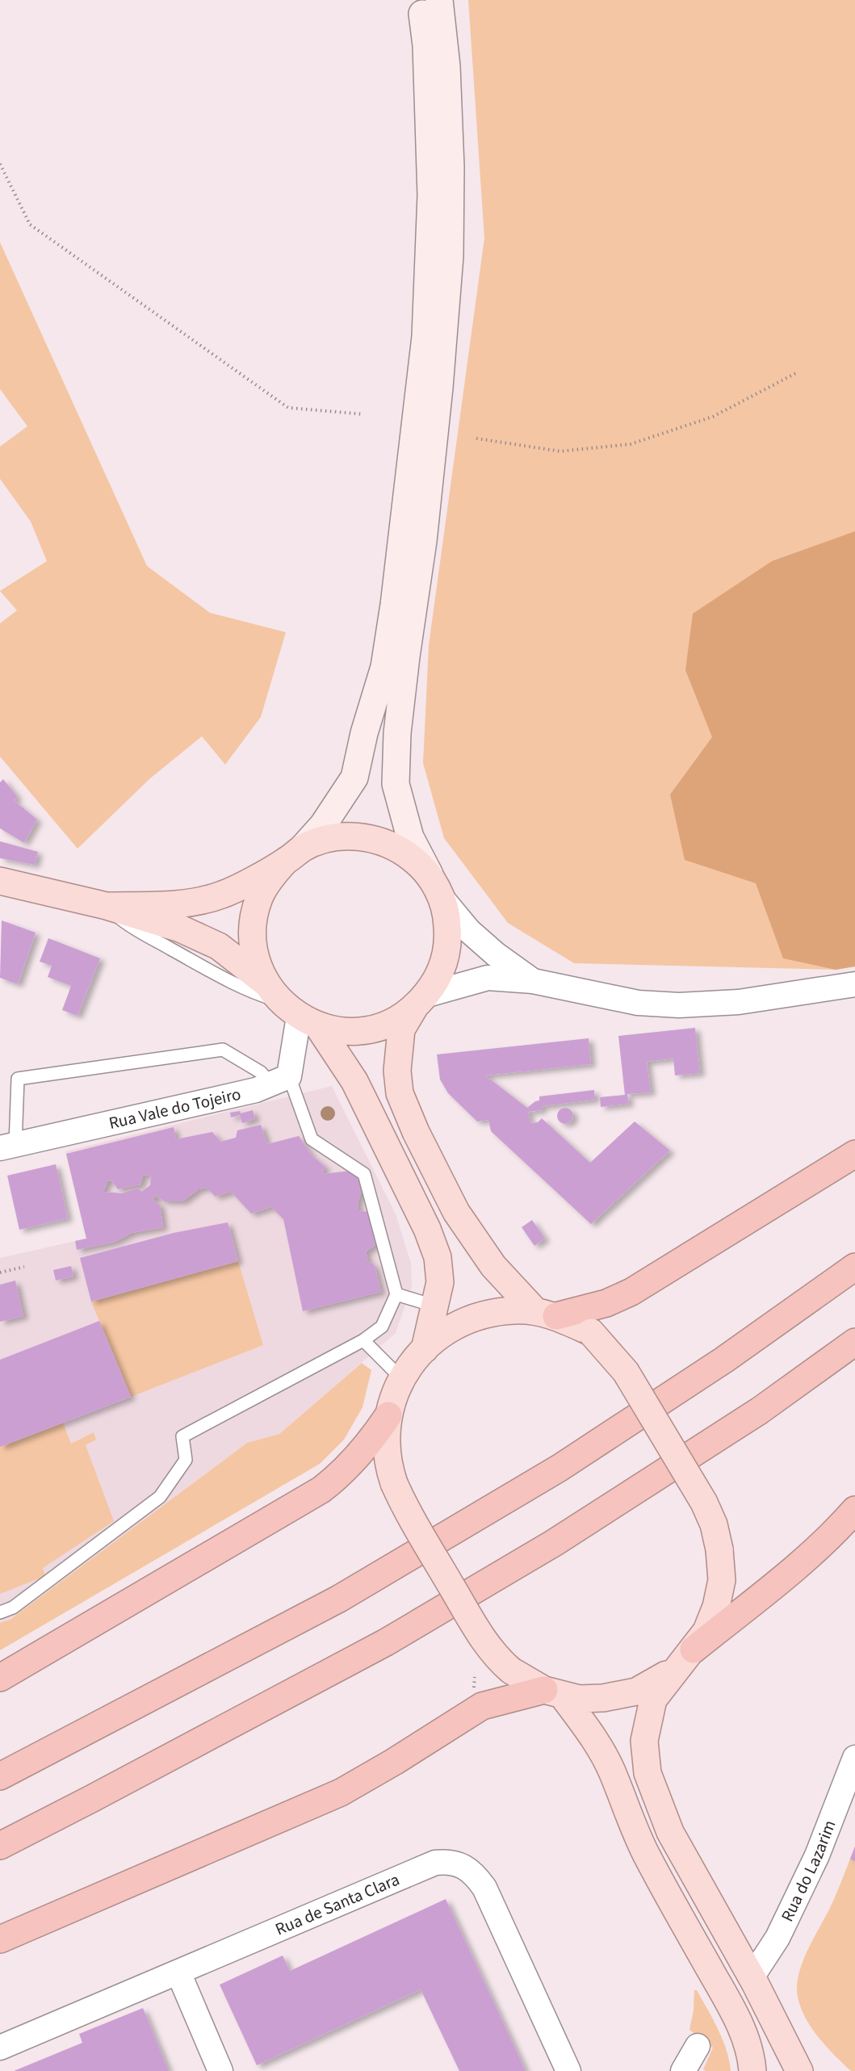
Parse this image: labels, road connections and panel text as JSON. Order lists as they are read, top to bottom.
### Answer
{
  "streets": {
    "street": ["Rua Vale do Tojeiro", "Rua do Lazarim", "Rua de Santa Clara"]
  }
}
